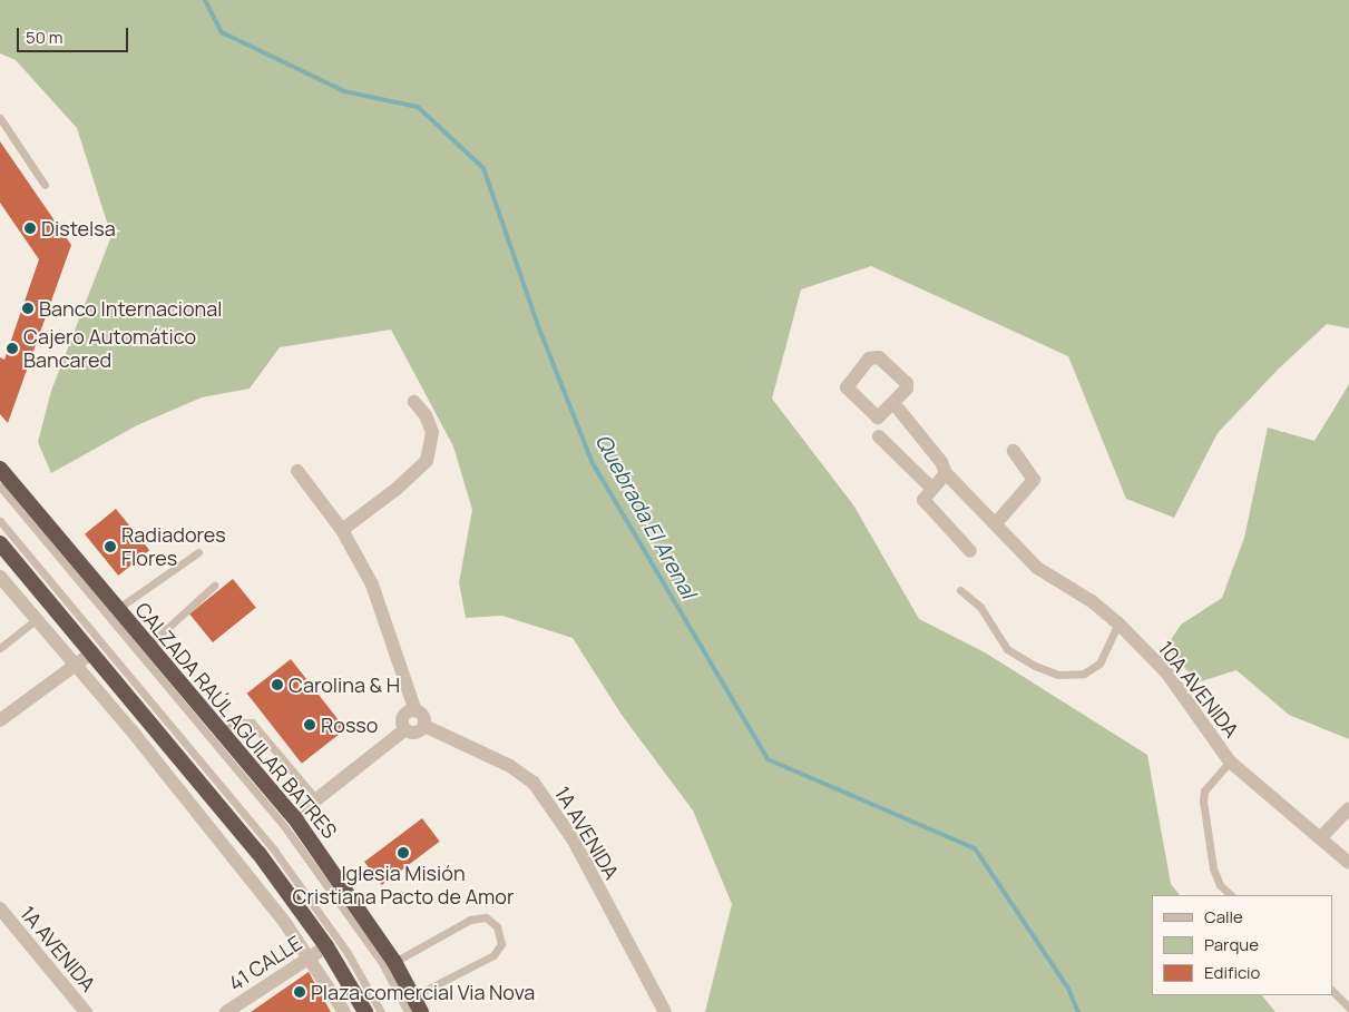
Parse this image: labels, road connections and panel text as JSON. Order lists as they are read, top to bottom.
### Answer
{
  "streets": {
    "highway": ["CALZADA RAÚL AGUILAR BATRES"],
    "street": ["10A AVENIDA", "1A AVENIDA", "41 CALLE"]
  },
  "water": ["Quebrada El Arenal"],
  "places": [
    "Distelsa",
    "Banco Internacional",
    "Cajero Automático Bancared",
    "Radiadores Flores",
    "Carolina & H",
    "Rosso",
    "Iglesia Misión Cristiana Pacto de Amor",
    "Plaza comercial Via Nova"
  ],
  "legend": ["Calle", "Parque", "Edificio"],
  "scale_bar": "50 m"
}
